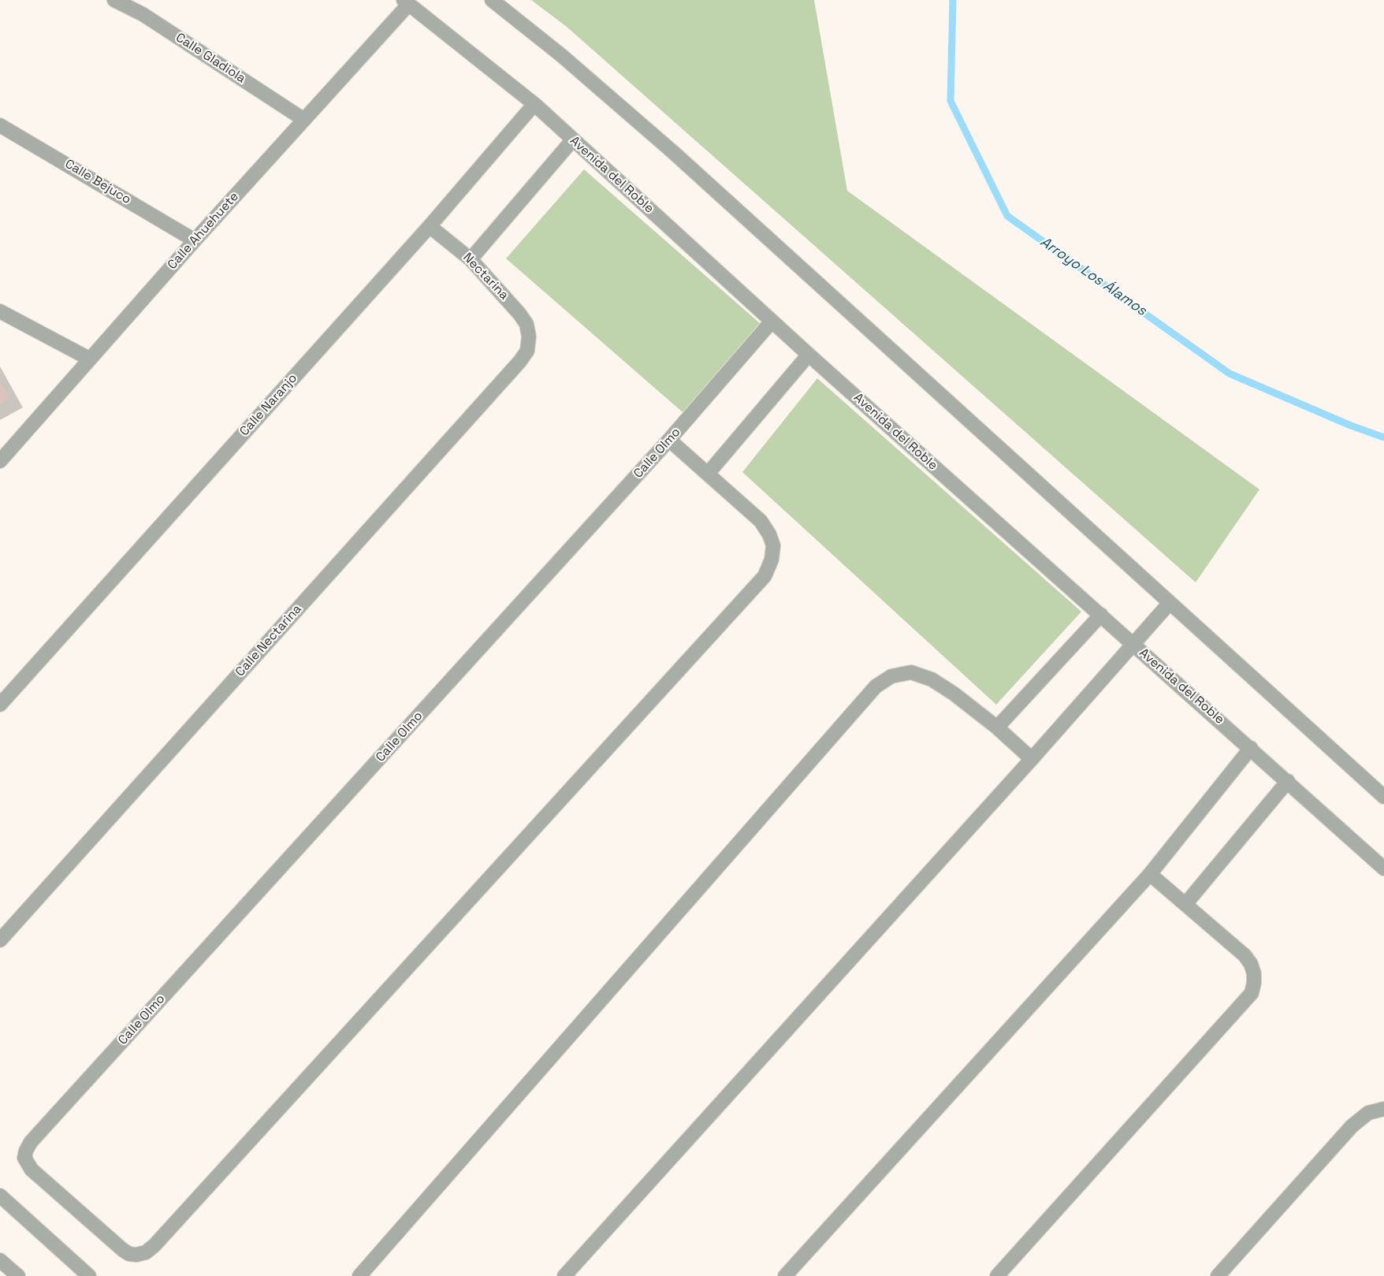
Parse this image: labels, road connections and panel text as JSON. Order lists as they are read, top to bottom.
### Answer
{
  "streets": {
    "street": [
      "Calle Gladiola",
      "Avenida del Roble",
      "Calle Bejuco",
      "Calle Ahuehuete",
      "Nectarina",
      "Calle Naranjo",
      "Calle Olmo",
      "Calle Nectarina"
    ]
  },
  "crossings": [
    ["Calle Gladiola", "Calle Ahuehuete"],
    ["Avenida del Roble", "Calle Ahuehuete"],
    ["Avenida del Roble", "Calle Naranjo"],
    ["Avenida del Roble", "Calle Olmo"],
    ["Calle Bejuco", "Calle Ahuehuete"],
    ["Nectarina", "Calle Naranjo"],
    ["Nectarina", "Calle Nectarina"]
  ],
  "water": ["Arroyo Los Álamos"]
}
